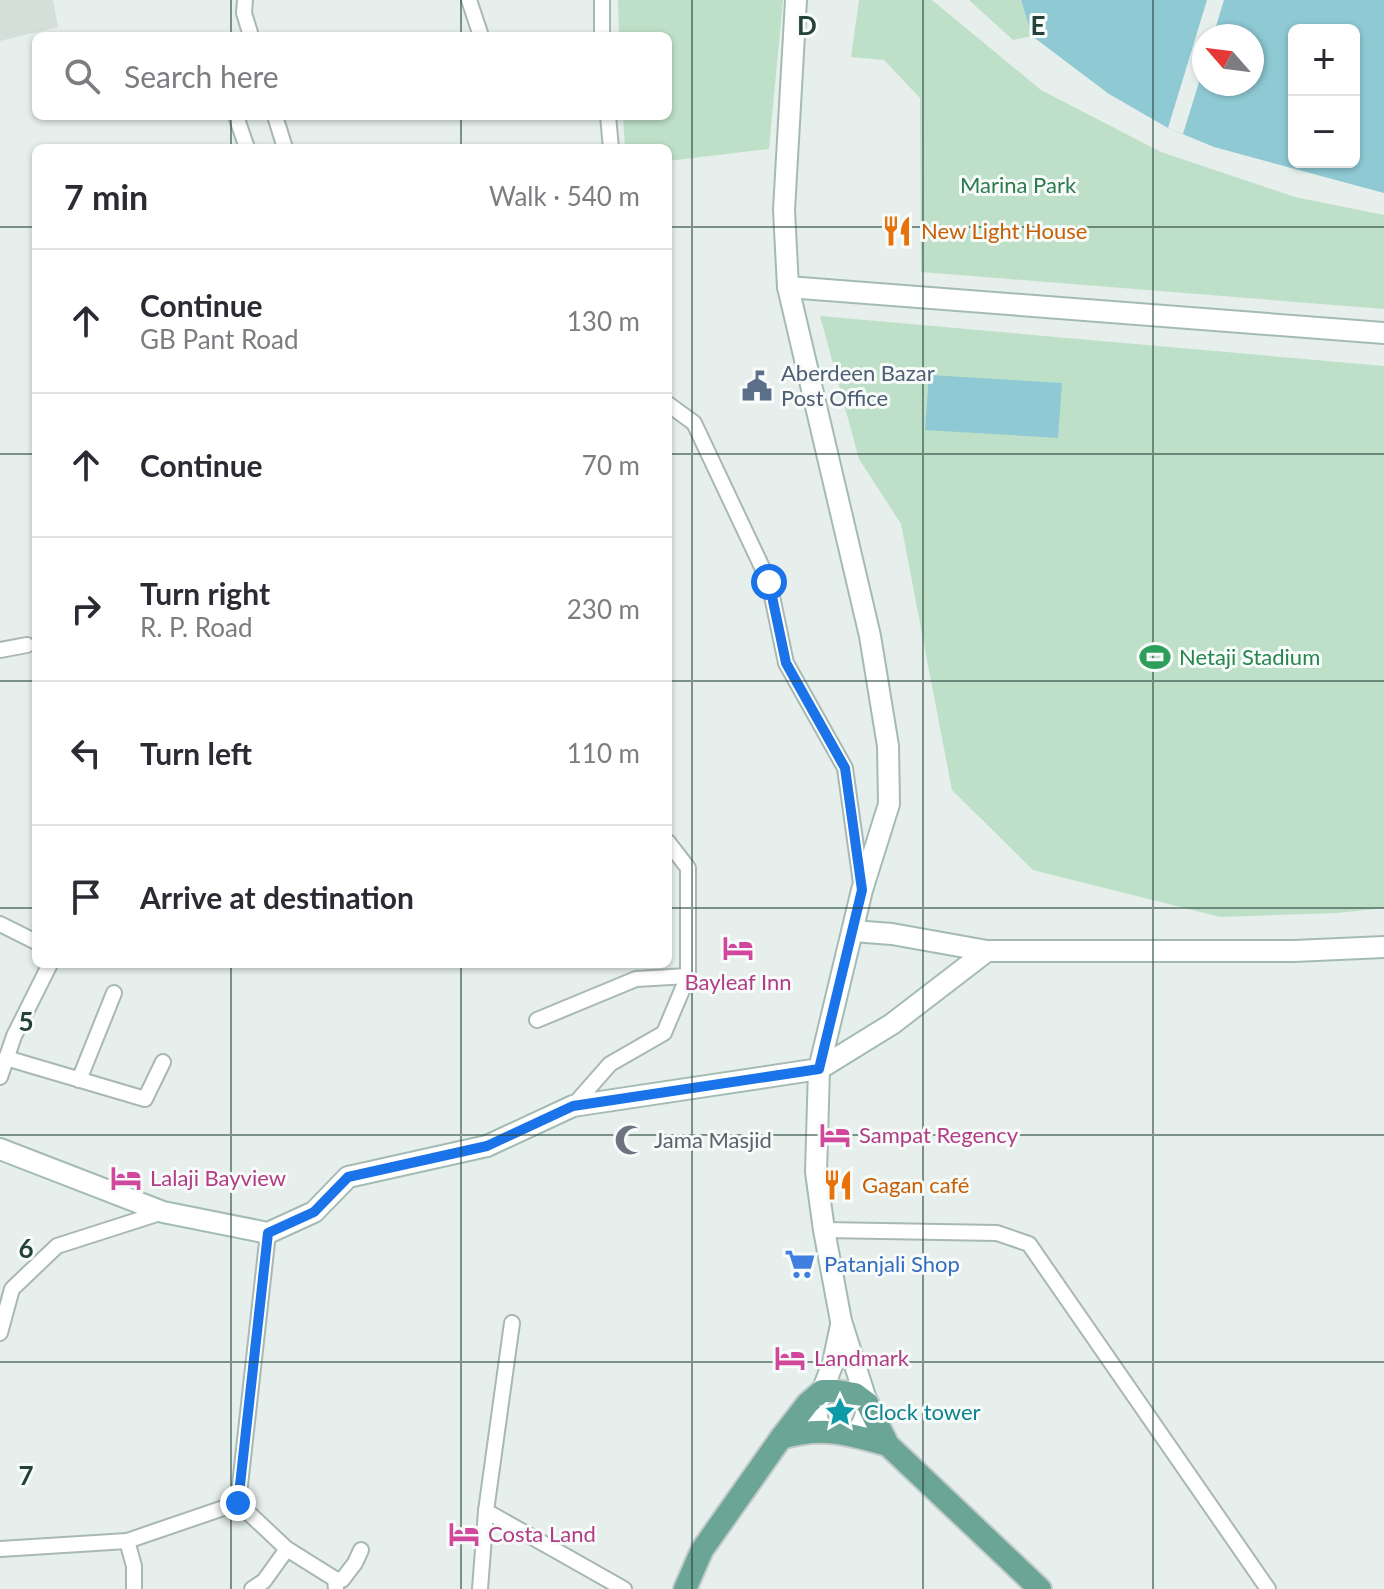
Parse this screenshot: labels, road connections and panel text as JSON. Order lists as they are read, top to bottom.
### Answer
{
  "parks": ["Marina Park"],
  "places": {
    "restaurant": ["New Light House", "Gagan café"],
    "public building": ["Aberdeen Bazar Post Office"],
    "sports": ["Netaji Stadium"],
    "hotel": [
      "Bayleaf Inn",
      "Sampat Regency",
      "Lalaji Bayview",
      "Landmark",
      "Costa Land"
    ],
    "mosque": ["Jama Masjid"],
    "supermarket": ["Patanjali Shop"],
    "place": ["Clock tower"]
  },
  "north": "top left",
  "page": {
    "map_buttons": ["+", "−"],
    "search": "Search here",
    "heading": ["7 min", "Walk · 540 m"],
    "list": [
      ["Continue", "GB Pant Road", "130 m"],
      ["Continue", "70 m"],
      ["Turn right", "R. P. Road", "230 m"],
      ["Turn left", "110 m"],
      "Arrive at destination"
    ]
  },
  "grid": {
    "columns": ["D", "E"],
    "rows": ["5", "6", "7"]
  }
}
